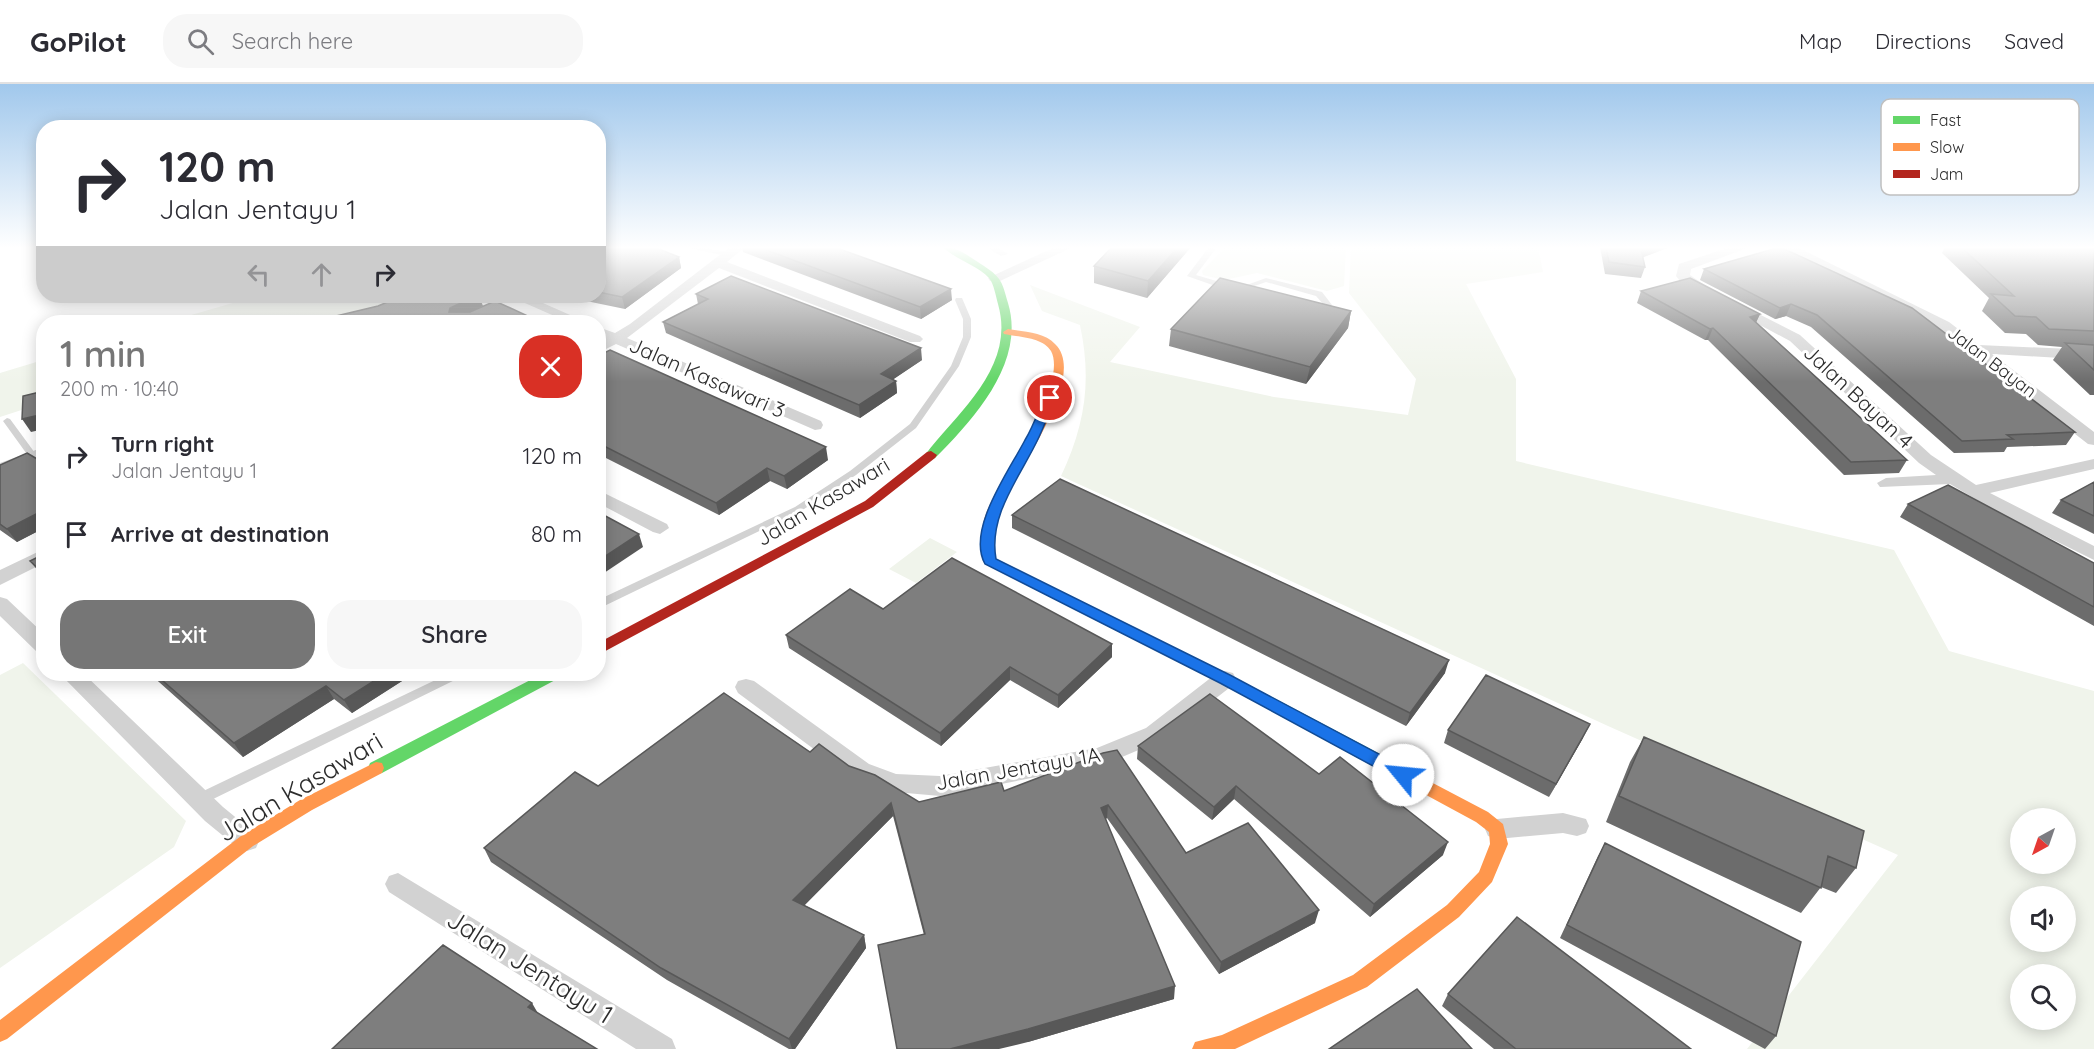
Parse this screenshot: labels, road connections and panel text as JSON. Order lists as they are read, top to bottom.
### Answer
{
  "streets": {
    "street": [
      "Jalan Bayan",
      "Jalan Kasawari 3",
      "Jalan Bayan 4",
      "Jalan Kasawari",
      "Jalan Jentayu 1A",
      "Jalan Jentayu 1"
    ]
  },
  "legend": ["Fast", "Slow", "Jam"],
  "north": "bottom left",
  "page": {
    "header": "GoPilot",
    "search": "Search here",
    "nav": ["Map", "Directions", "Saved"],
    "turn": ["120 m", "Jalan Jentayu 1"],
    "heading": ["1 min", "200 m · 10:40"],
    "list": [
      {
        "name": "Turn right",
        "note": "Jalan Jentayu 1",
        "value": "120 m"
      },
      {
        "name": "Arrive at destination",
        "value": "80 m"
      }
    ],
    "buttons": ["Exit", "Share"]
  }
}
